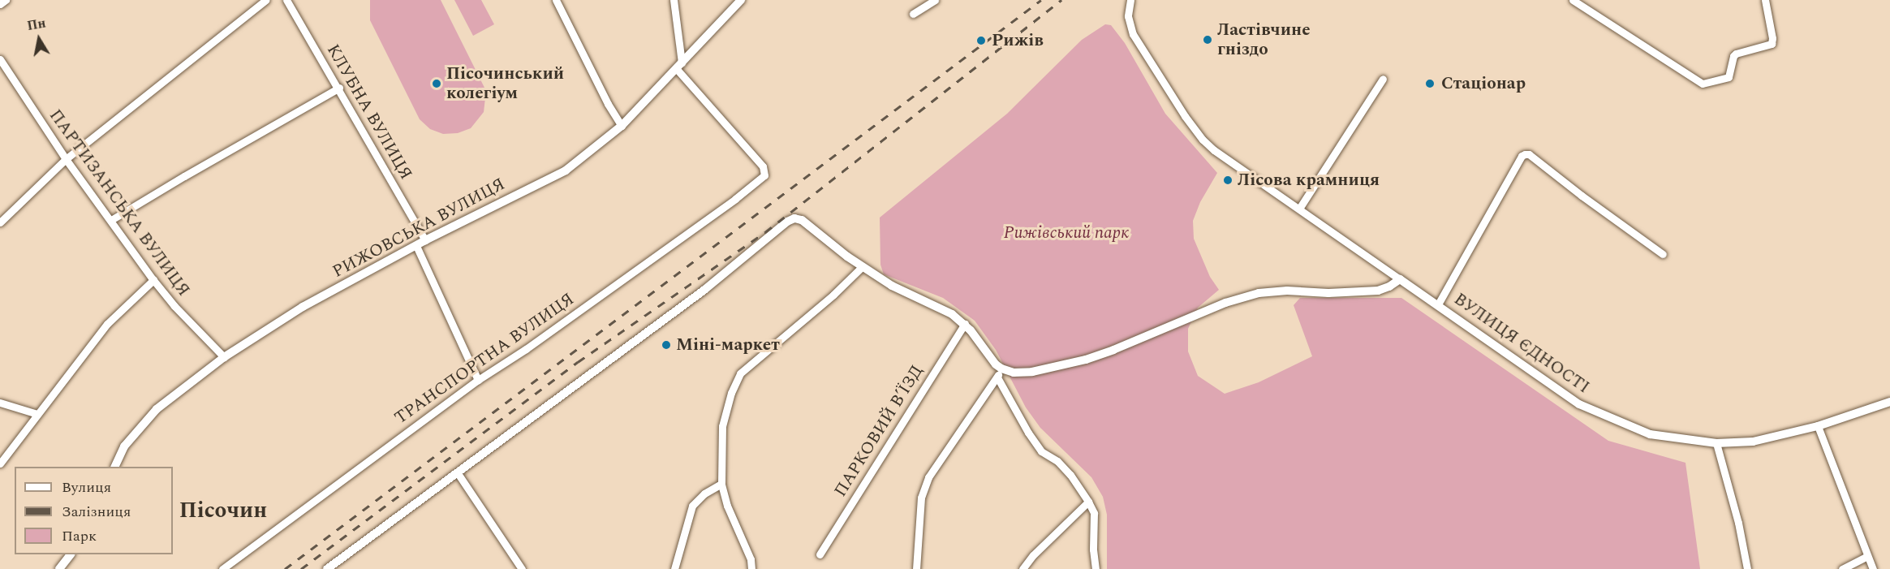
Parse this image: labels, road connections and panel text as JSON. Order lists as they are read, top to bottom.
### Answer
{
  "streets": {
    "street": [
      "КЛУБНА ВУЛИЦЯ",
      "ПАРТИЗАНСЬКА ВУЛИЦЯ",
      "РИЖОВСЬКА ВУЛИЦЯ",
      "ВУЛИЦЯ ЄДНОСТІ",
      "ТРАНСПОРТНА ВУЛИЦЯ",
      "ПАРКОВИЙ В’ЇЗД"
    ]
  },
  "crossings": [
    ["КЛУБНА ВУЛИЦЯ", "РИЖОВСЬКА ВУЛИЦЯ"],
    ["ПАРТИЗАНСЬКА ВУЛИЦЯ", "РИЖОВСЬКА ВУЛИЦЯ"],
    ["РИЖОВСЬКА ВУЛИЦЯ", "ТРАНСПОРТНА ВУЛИЦЯ"]
  ],
  "districts": ["Пісочин"],
  "parks": ["Рижівський парк"],
  "places": [
    "Ластівчине гніздо",
    "Рижів",
    "Пісочинський колегіум",
    "Стаціонар",
    "Лісова крамниця",
    "Міні-маркет"
  ],
  "legend": ["Вулиця", "Залізниця", "Парк"],
  "north": "top"
}
